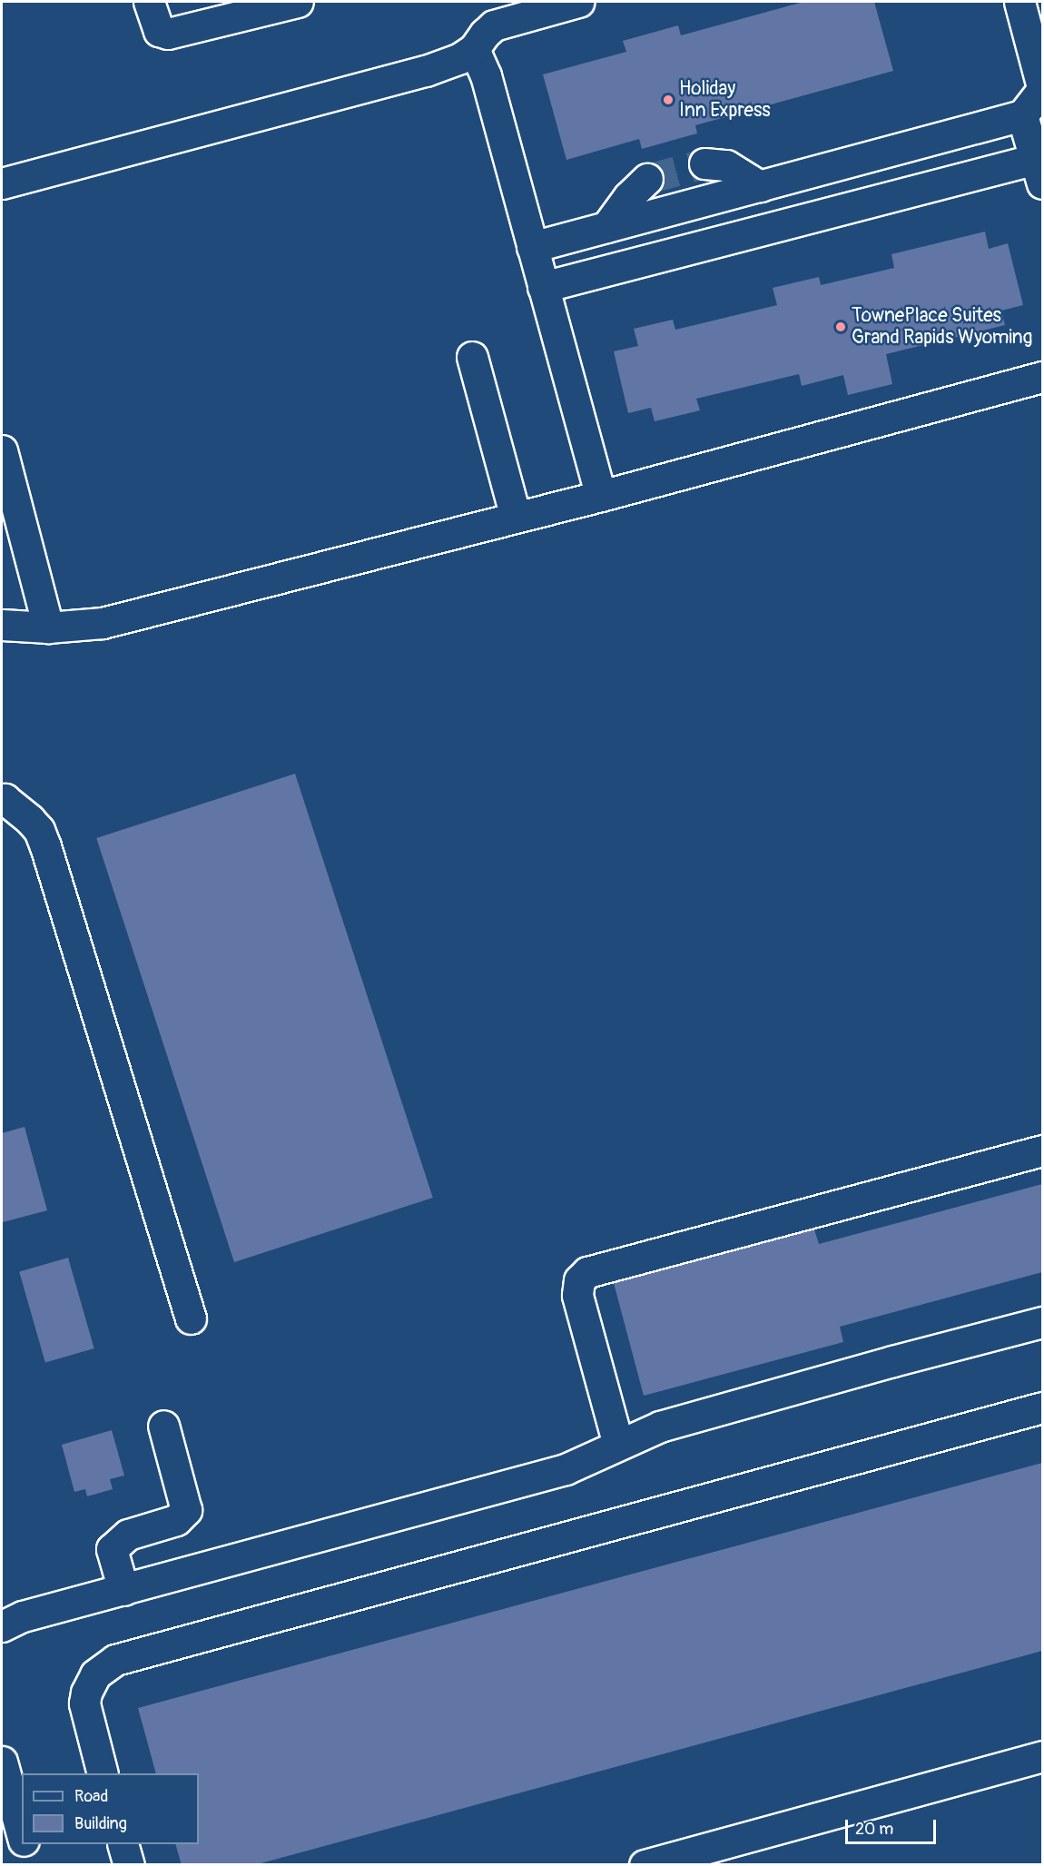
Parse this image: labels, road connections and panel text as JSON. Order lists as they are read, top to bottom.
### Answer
{
  "places": ["Holiday Inn Express", "TownePlace Suites Grand Rapids Wyoming"],
  "legend": ["Road", "Building"],
  "scale_bar": "20 m"
}
